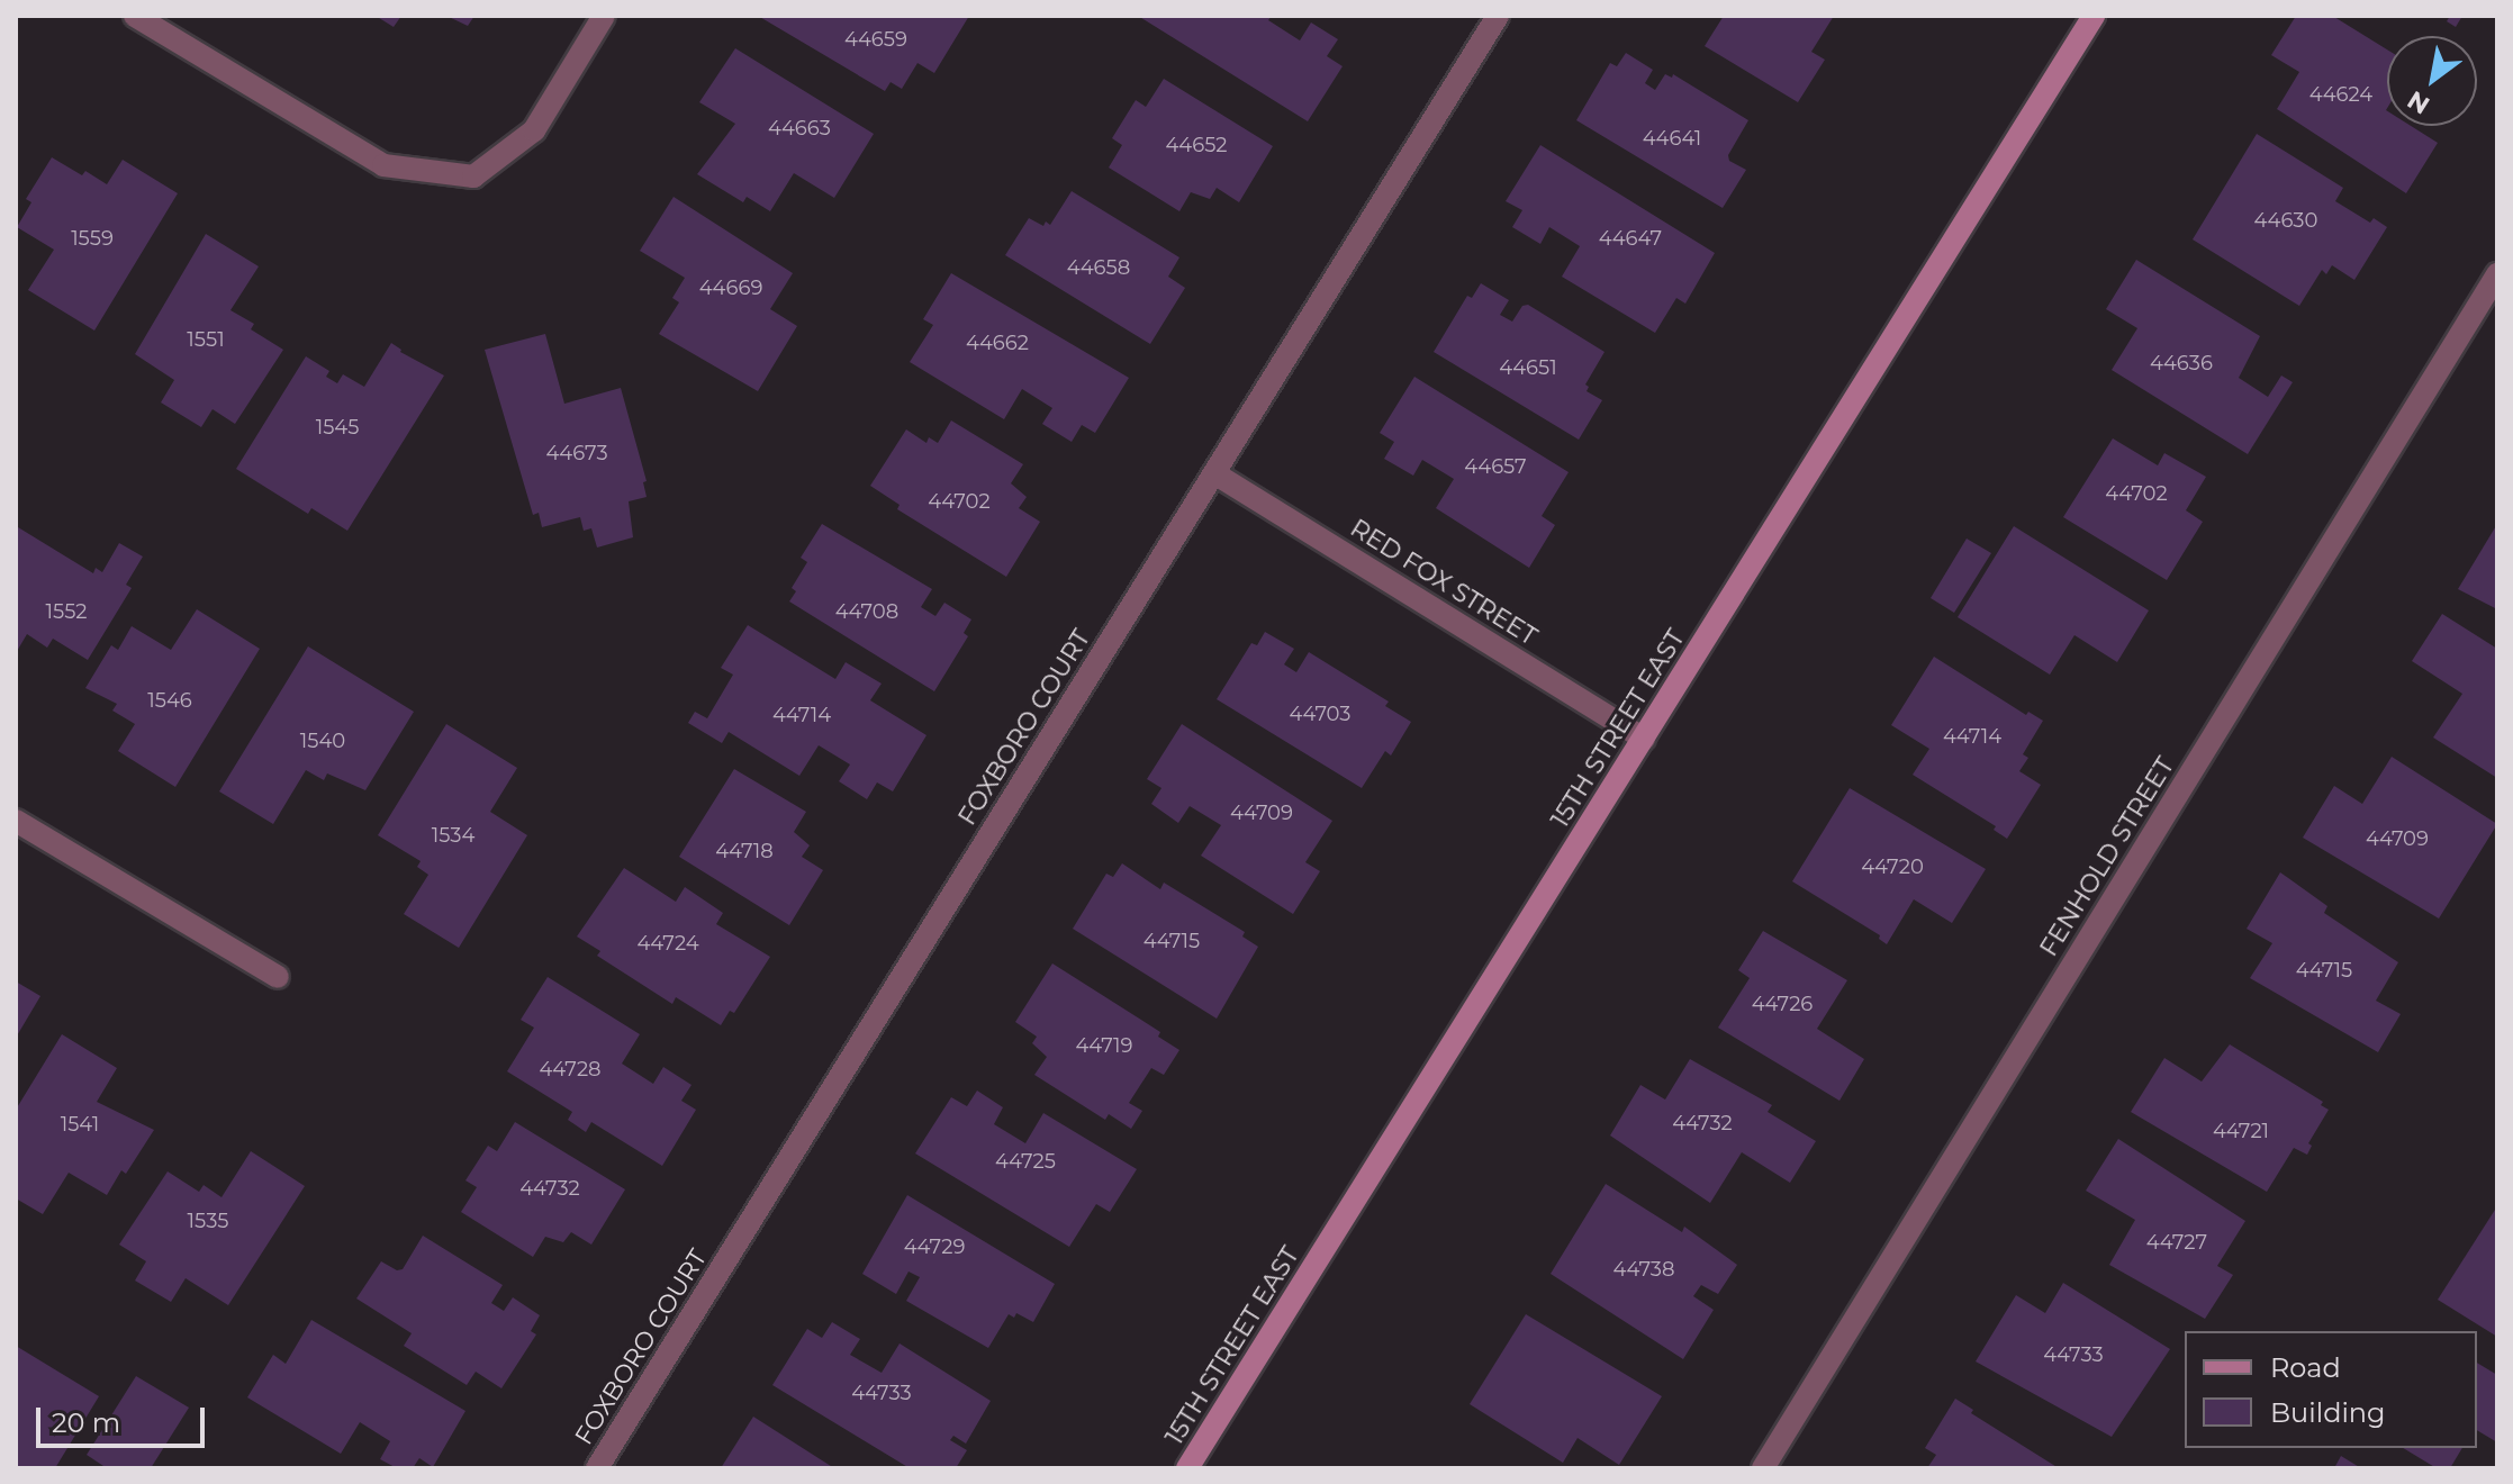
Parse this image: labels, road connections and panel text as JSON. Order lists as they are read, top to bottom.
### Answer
{
  "streets": {
    "street": [
      "RED FOX STREET",
      "FOXBORO COURT",
      "15TH STREET EAST",
      "FENHOLD STREET"
    ]
  },
  "crossings": [
    ["RED FOX STREET", "FOXBORO COURT"],
    ["RED FOX STREET", "15TH STREET EAST"]
  ],
  "house_numbers": [
    "44659",
    "44624",
    "44663",
    "44641",
    "44652",
    "44630",
    "1559",
    "44647",
    "44658",
    "44669",
    "1551",
    "44662",
    "44636",
    "44651",
    "1545",
    "44673",
    "44657",
    "44702",
    "44702",
    "1552",
    "44708",
    "1546",
    "44703",
    "44714",
    "44714",
    "1540",
    "44709",
    "1534",
    "44709",
    "44718",
    "44720",
    "44715",
    "44724",
    "44715",
    "44726",
    "44719",
    "44728",
    "44732",
    "1541",
    "44721",
    "44725",
    "44732",
    "1535",
    "44727",
    "44729",
    "44738",
    "44733",
    "44733"
  ],
  "legend": ["Road", "Building"],
  "scale_bar": "20 m",
  "north": "bottom left"
}
